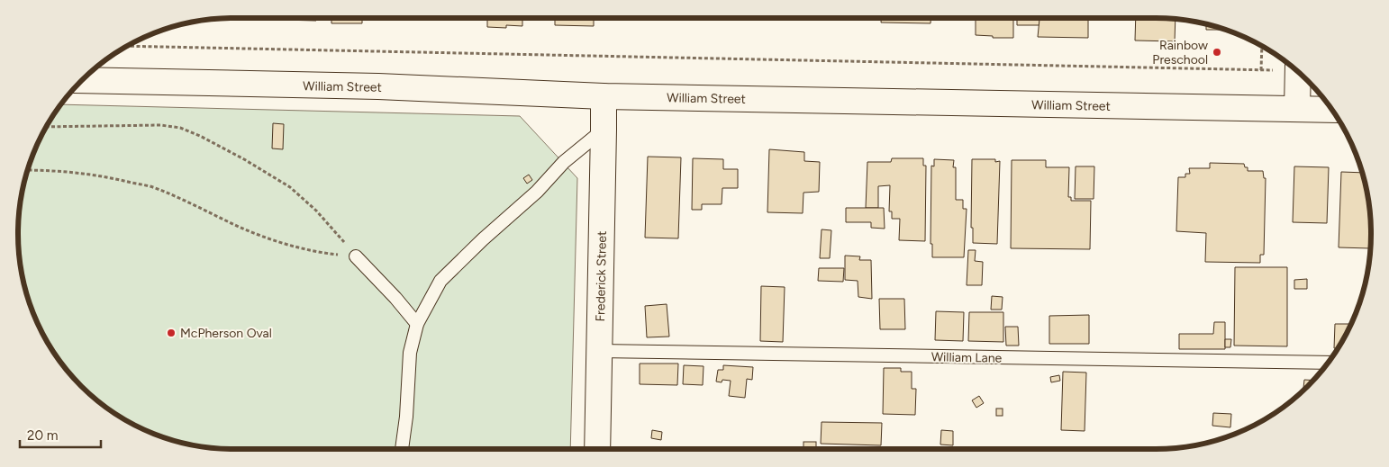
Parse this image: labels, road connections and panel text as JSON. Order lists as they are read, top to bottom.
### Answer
{
  "streets": {
    "street": ["William Street", "Frederick Street"],
    "lane": ["William Lane"]
  },
  "crossings": [
    ["William Street", "Frederick Street"],
    ["Frederick Street", "William Lane"]
  ],
  "places": ["Rainbow Preschool", "McPherson Oval"],
  "scale_bar": "20 m"
}
